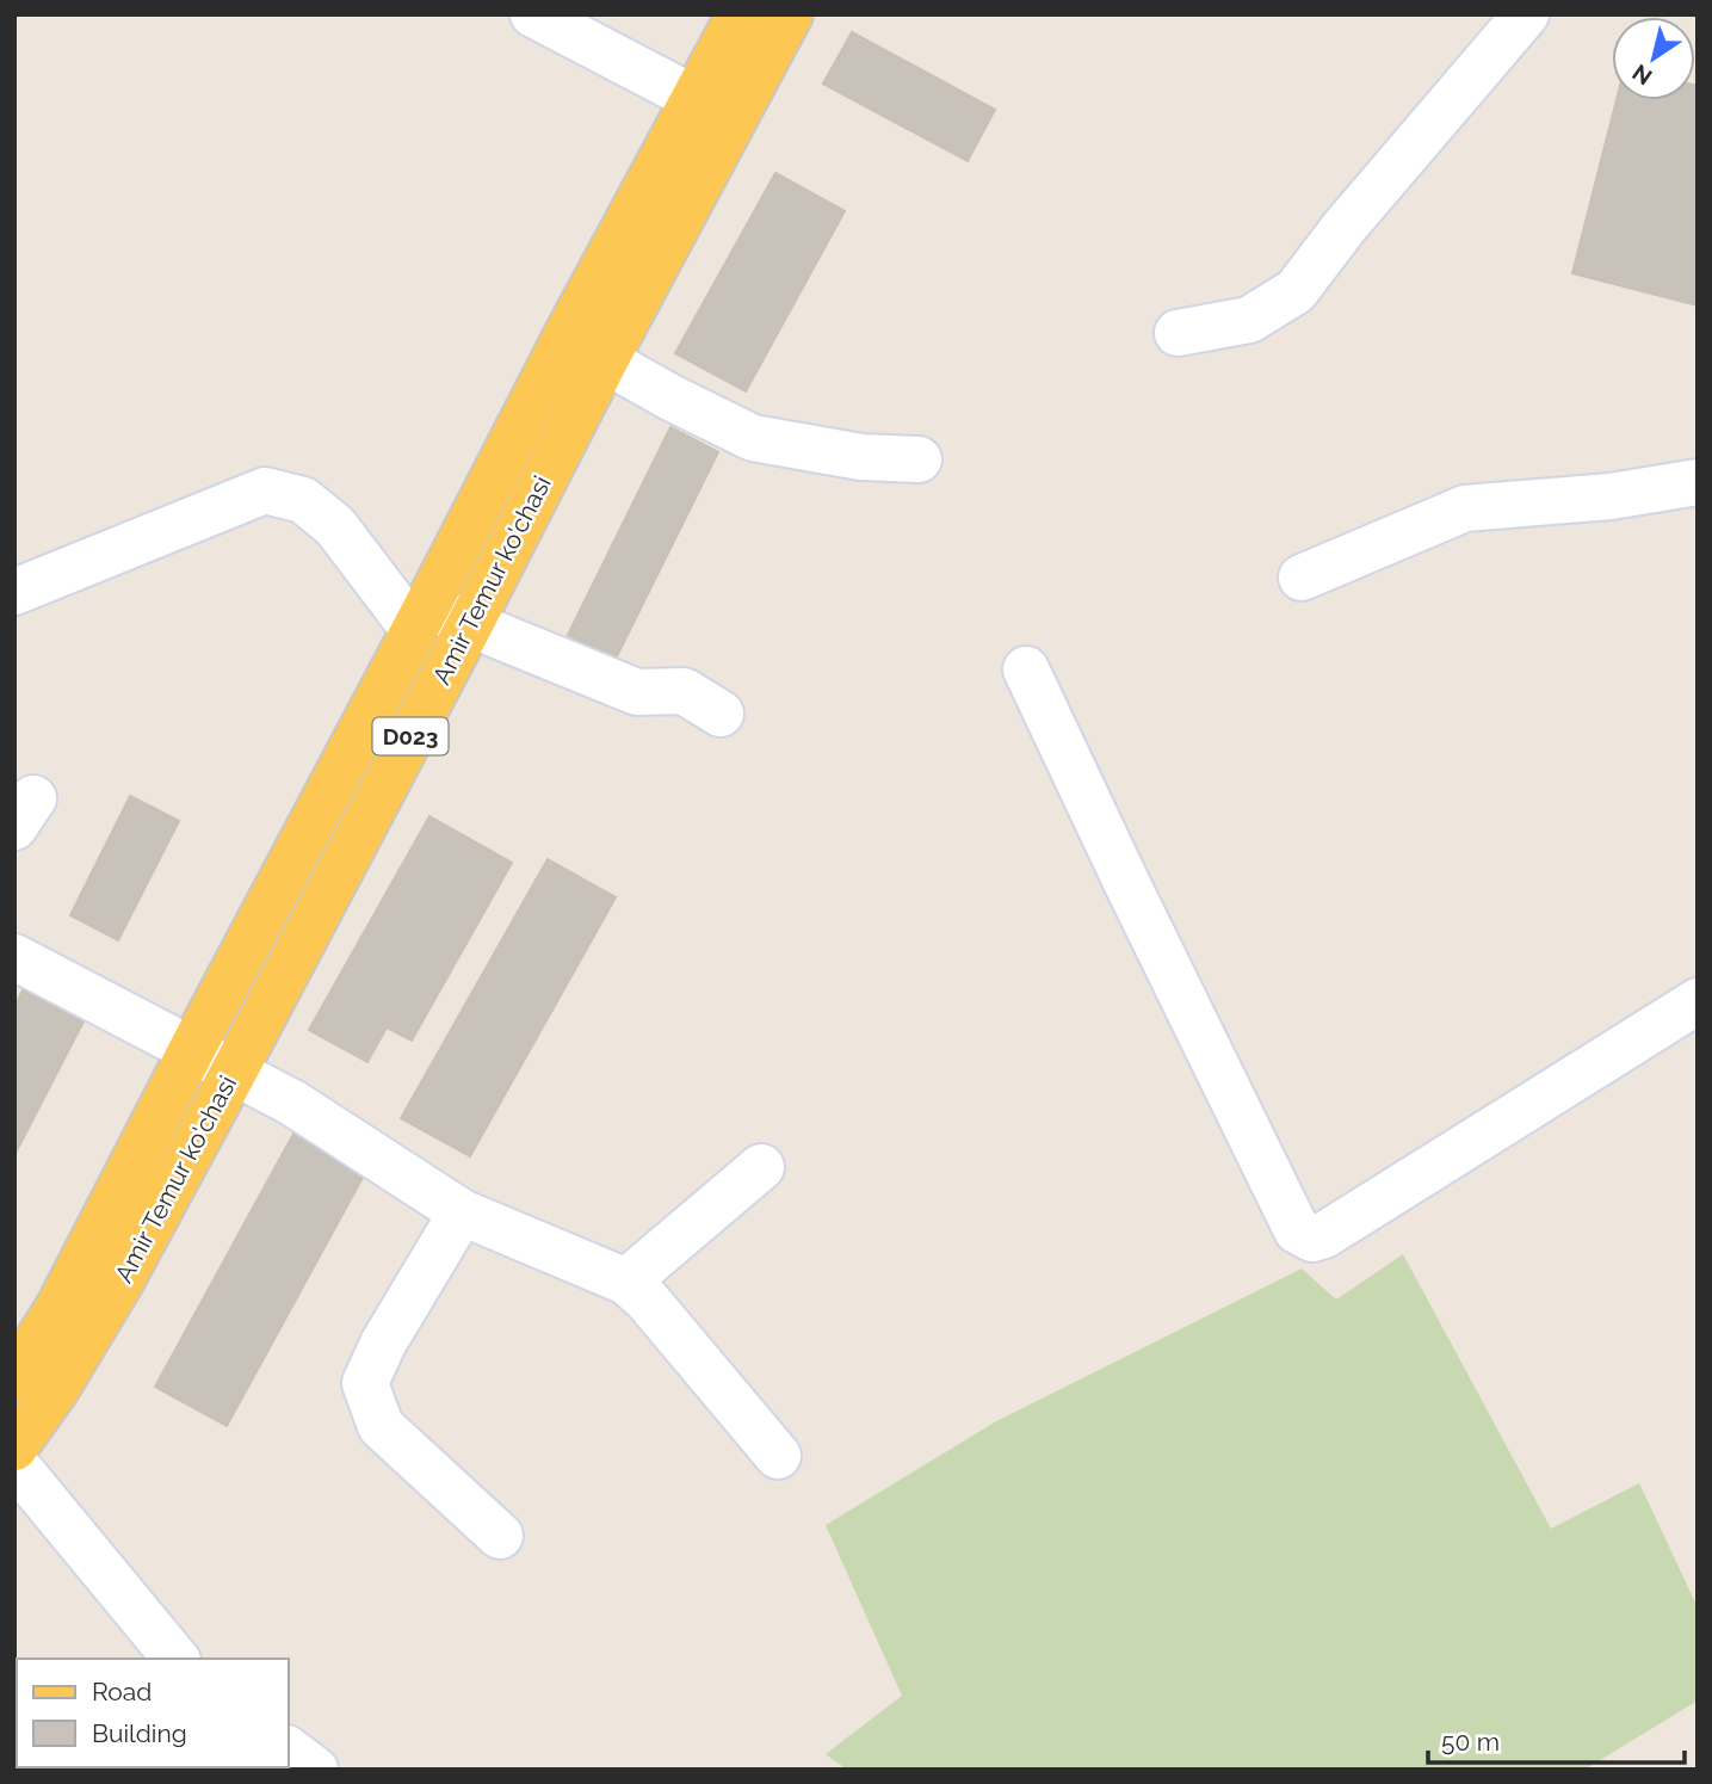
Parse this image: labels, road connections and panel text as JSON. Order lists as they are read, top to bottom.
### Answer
{
  "streets": {
    "main road": ["Amir Temur ko'chasi", "D023"]
  },
  "legend": ["Road", "Building"],
  "scale_bar": "50 m",
  "north": "bottom left"
}
